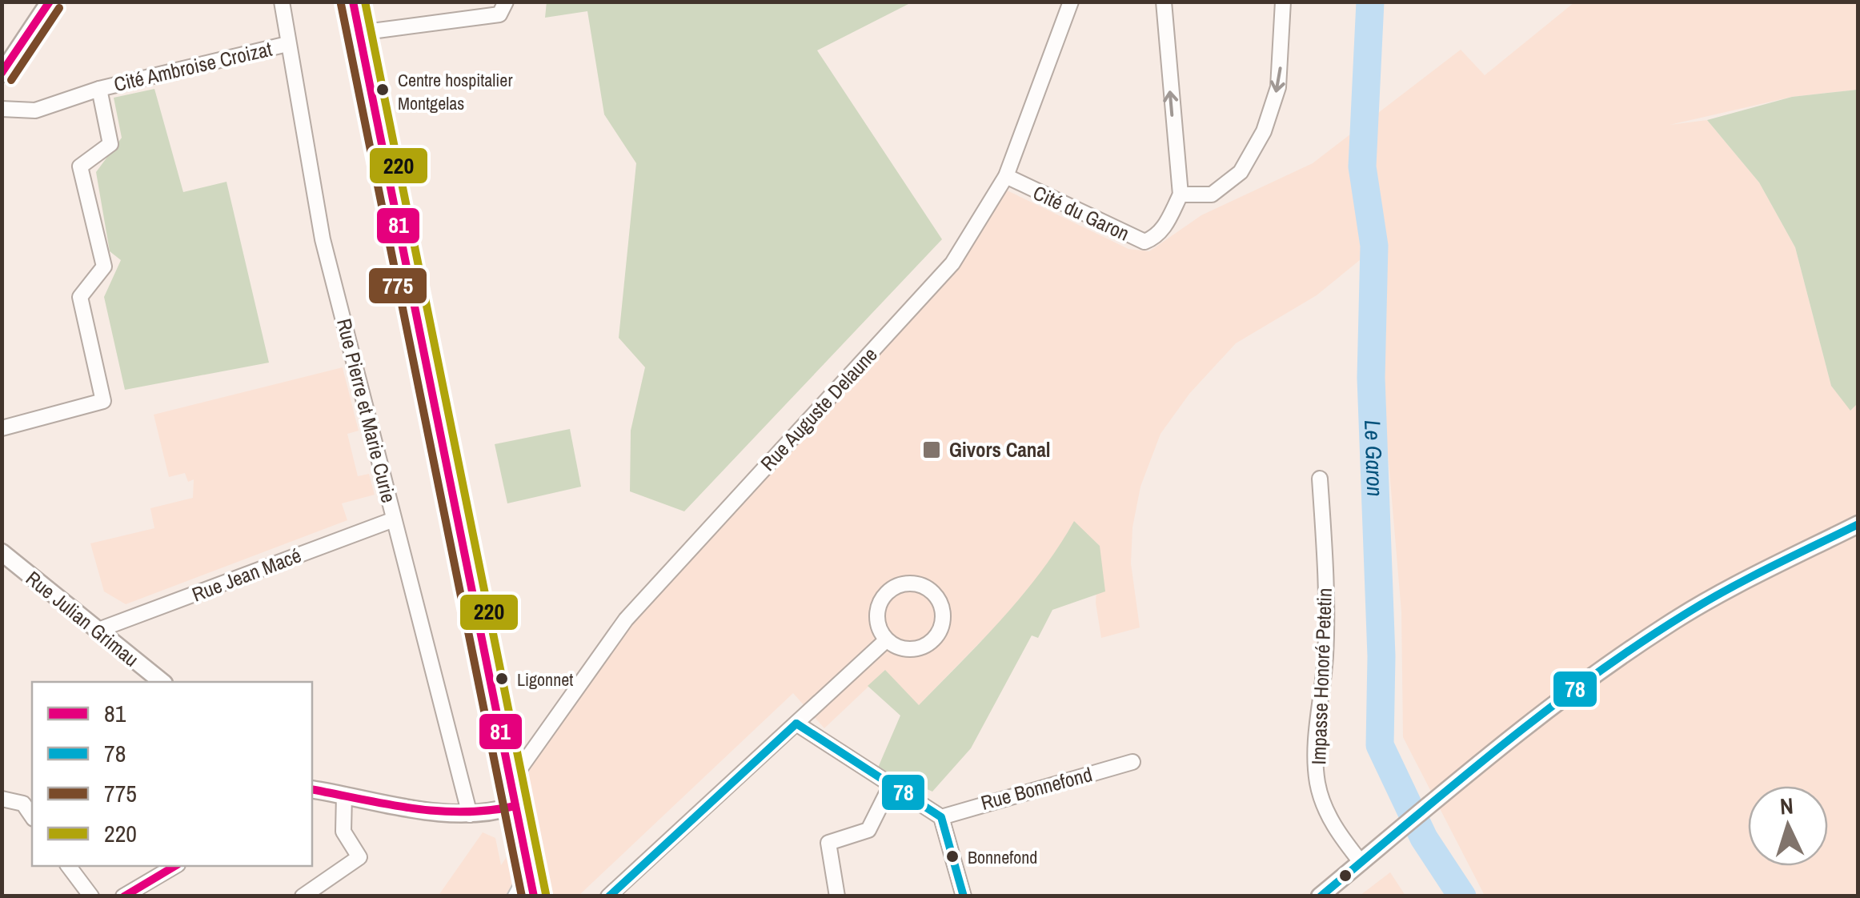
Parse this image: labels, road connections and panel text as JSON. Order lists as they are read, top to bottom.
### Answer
{
  "streets": {
    "street": [
      "Cité Ambroise Croizat",
      "Cité du Garon",
      "Rue Auguste Delaune",
      "Rue Pierre et Marie Curie",
      "Rue Jean Macé",
      "Rue Julian Grimau",
      "Impasse Honoré Petetin",
      "Rue Bonnefond"
    ]
  },
  "crossings": [
    ["Cité Ambroise Croizat", "Rue Pierre et Marie Curie"],
    ["Cité du Garon", "Rue Auguste Delaune"],
    ["Rue Pierre et Marie Curie", "Rue Jean Macé"],
    ["Rue Jean Macé", "Rue Julian Grimau"]
  ],
  "water": ["Le Garon"],
  "places": {
    "other": ["Centre hospitalier Montgelas", "Ligonnet", "Bonnefond"],
    "transit": ["Givors Canal"]
  },
  "lines": [
    "transit line 81",
    "transit line 220",
    "transit line 775",
    "transit line 78"
  ],
  "legend": [
    "81",
    "78",
    "775",
    "220"
  ],
  "north": "top"
}
